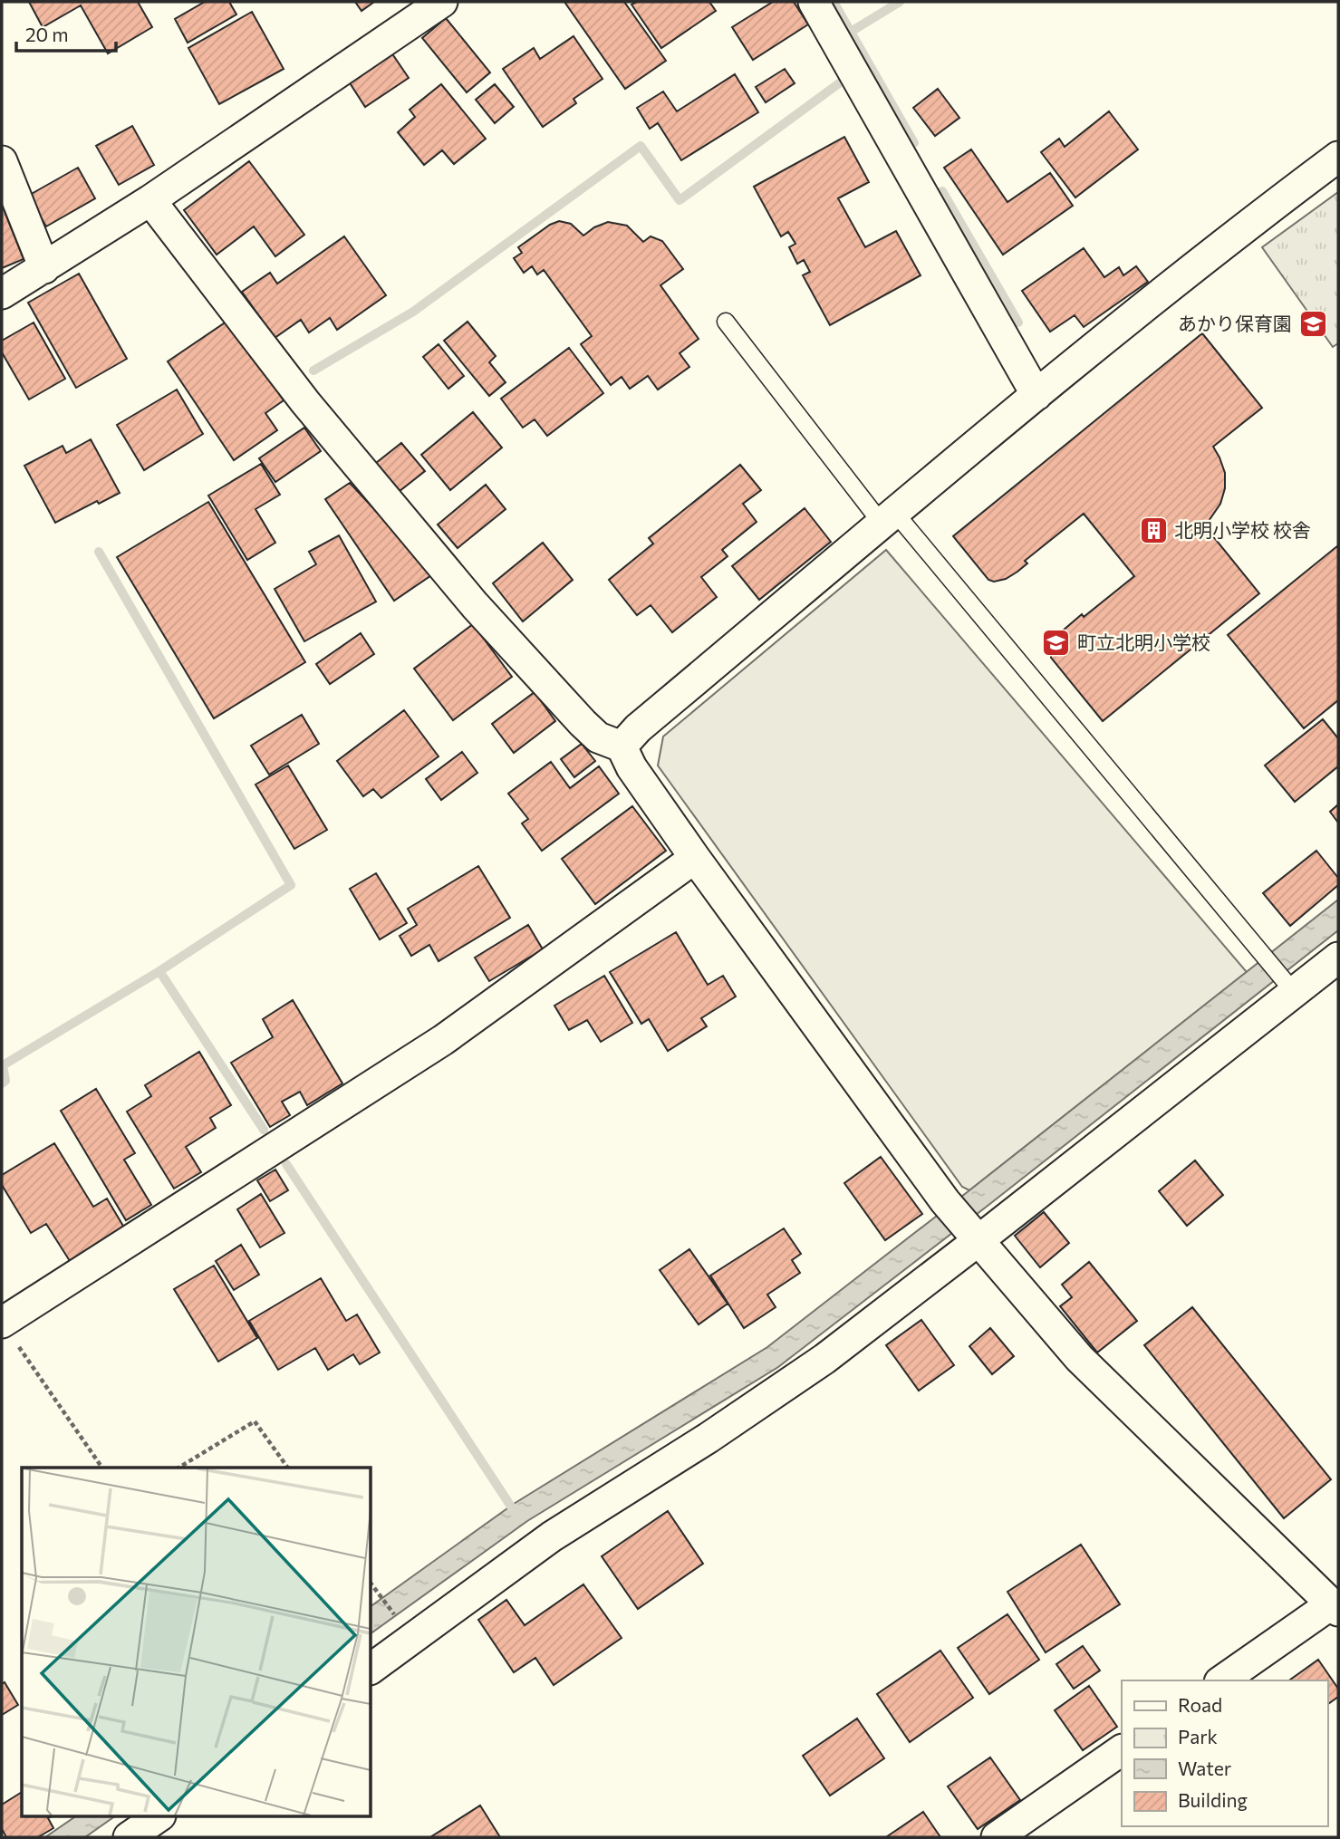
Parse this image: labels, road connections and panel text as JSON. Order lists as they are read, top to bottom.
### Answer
{
  "places": {
    "school or university": ["あかり保育園", "町立北明小学校"],
    "building": ["北明小学校 校舎"]
  },
  "legend": [
    "Road",
    "Park",
    "Water",
    "Building"
  ],
  "scale_bar": "20 m"
}
